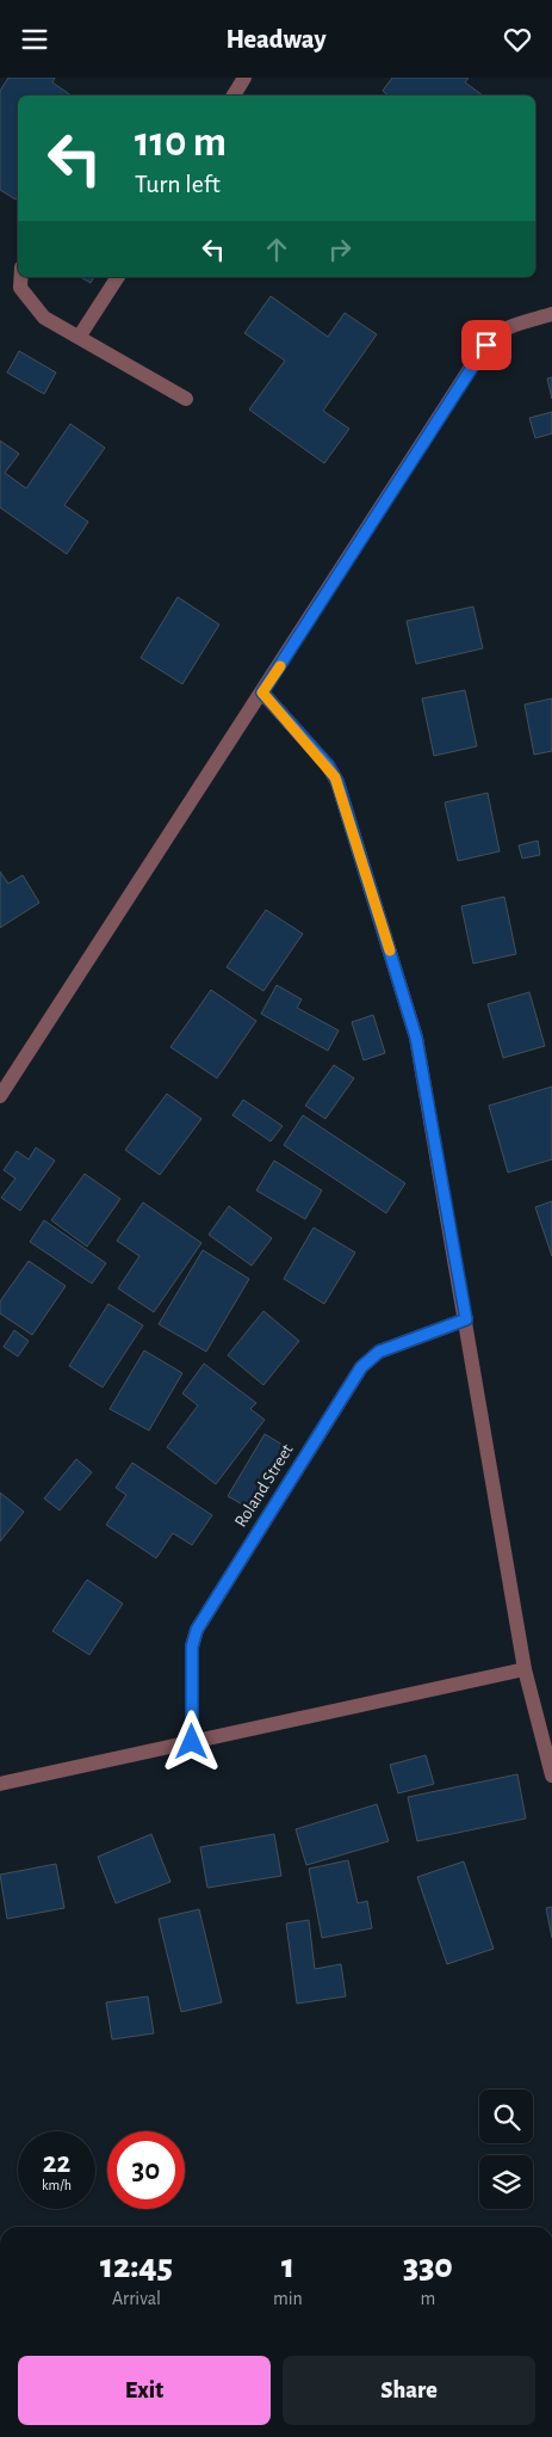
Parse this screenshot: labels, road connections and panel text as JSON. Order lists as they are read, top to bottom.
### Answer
{
  "streets": {
    "street": ["Roland Street"]
  },
  "page": {
    "header": "Headway",
    "turn": ["110 m", "Turn left"],
    "speed": "22 km/h",
    "limit": "30",
    "eta": [
      "12:45",
      "Arrival",
      "1",
      "min",
      "330",
      "m"
    ],
    "buttons": ["Exit", "Share"]
  }
}
